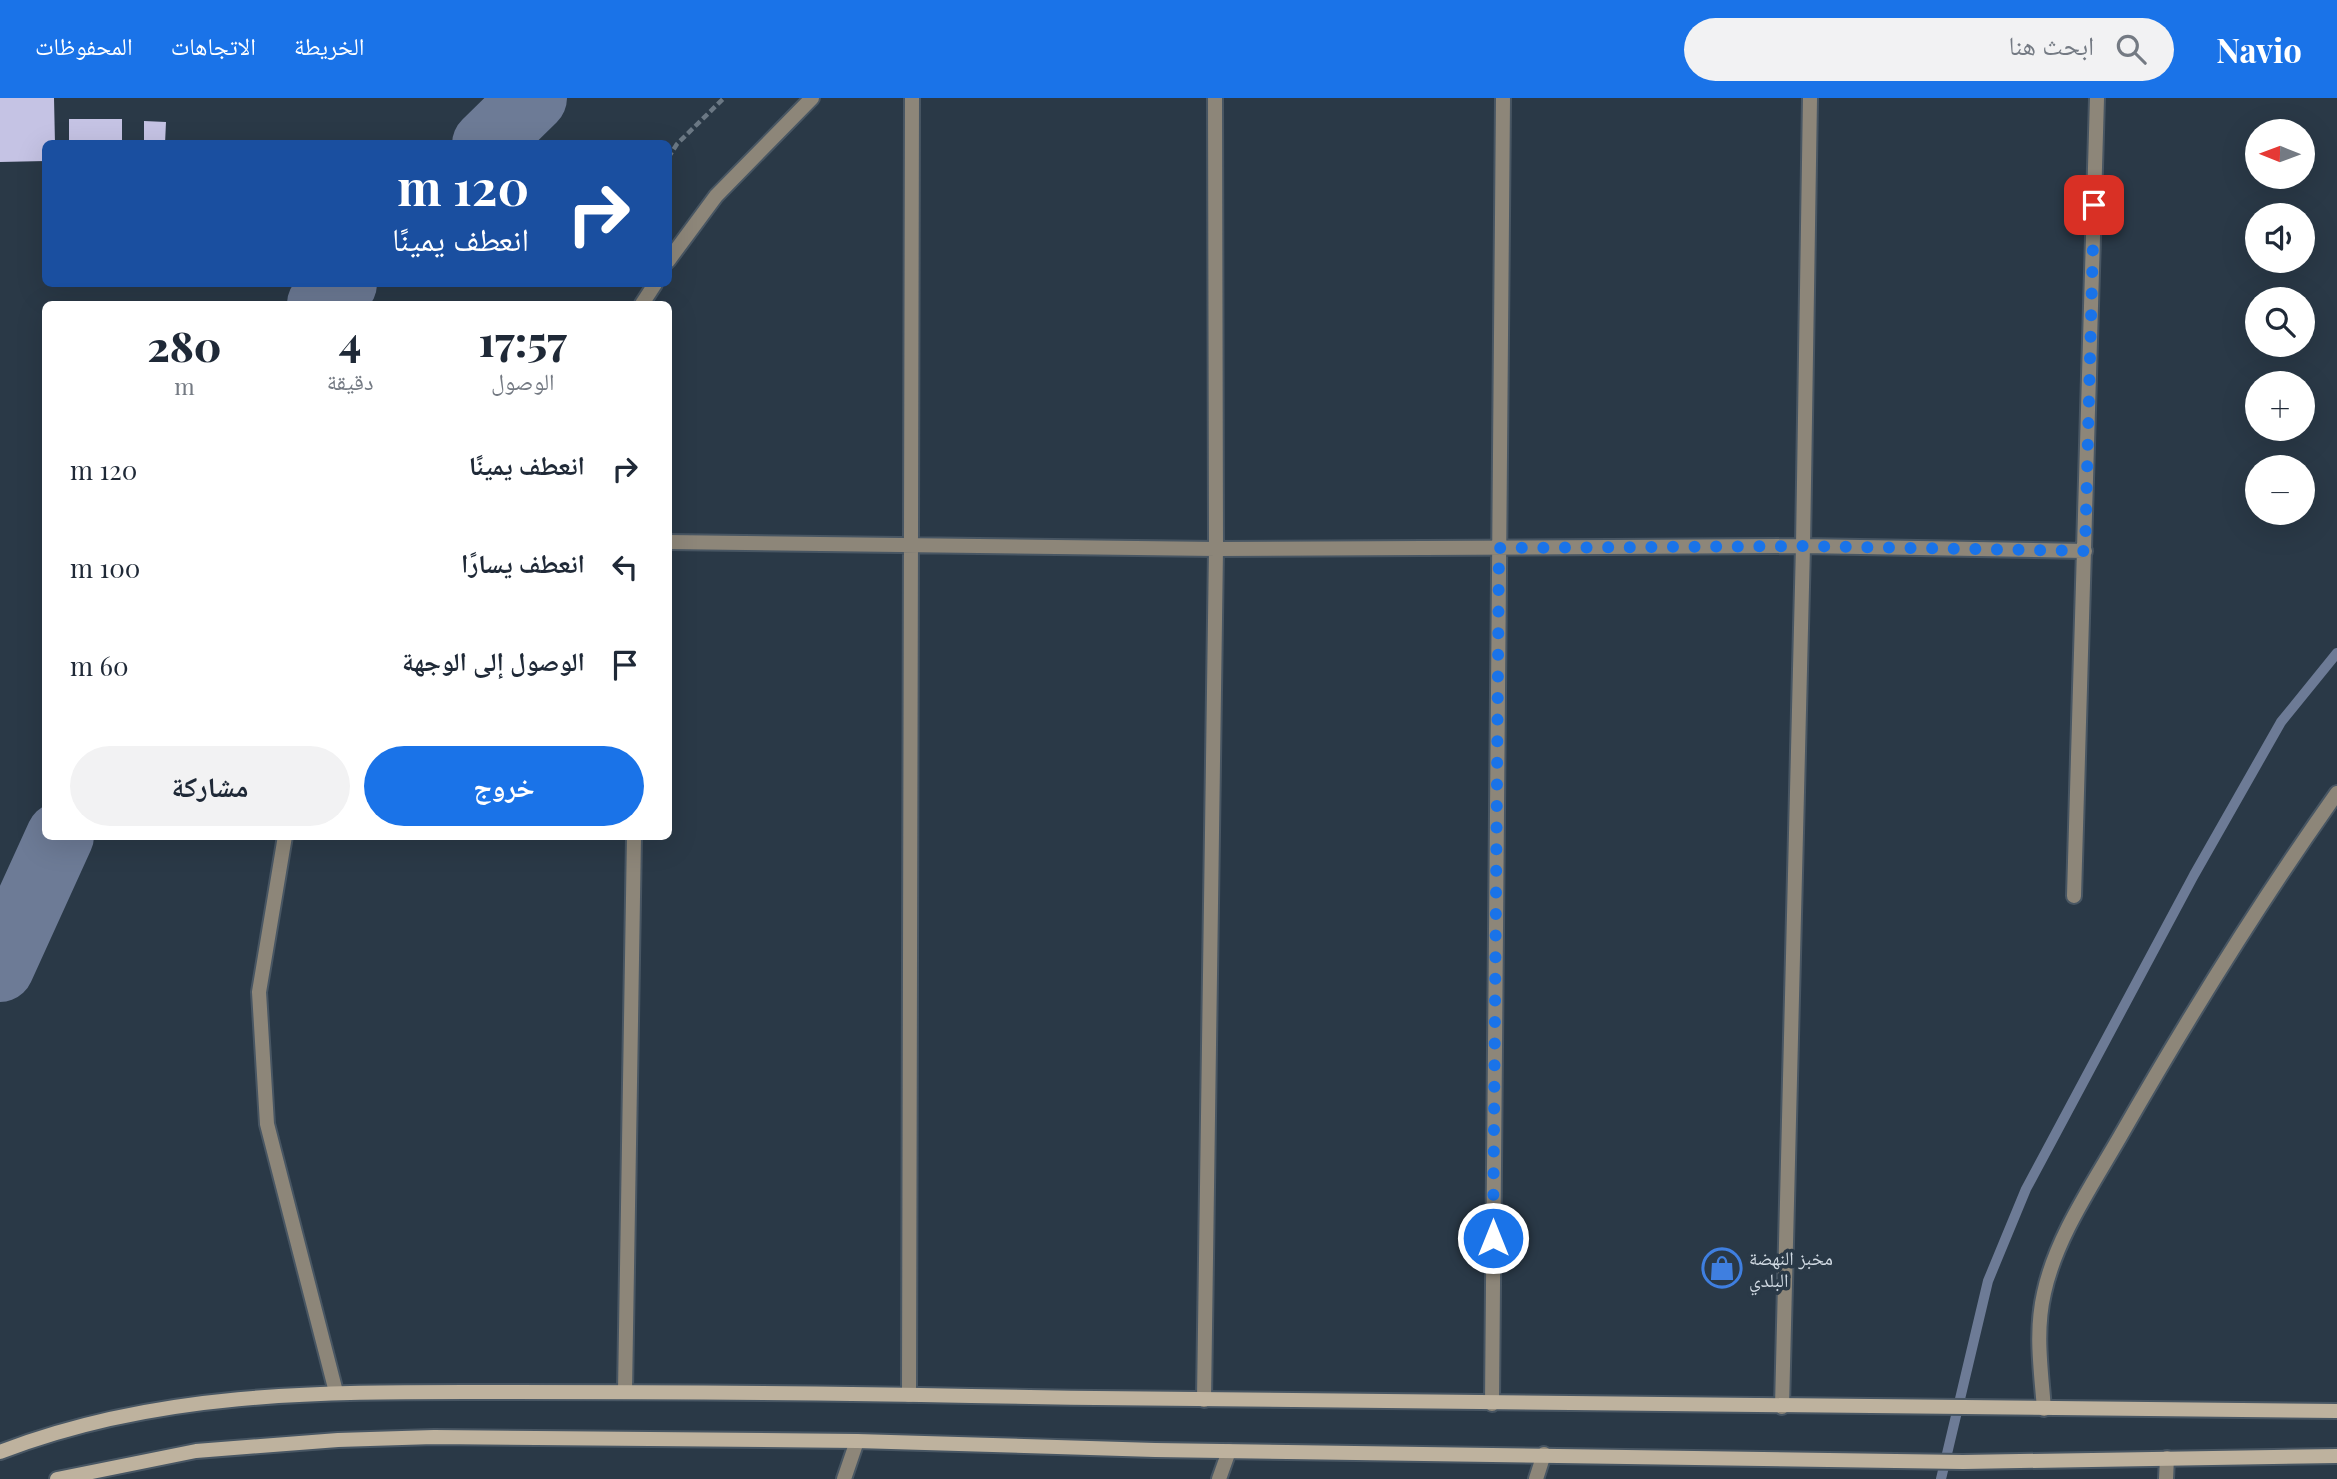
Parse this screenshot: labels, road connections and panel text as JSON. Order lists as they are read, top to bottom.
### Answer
{
  "places": {
    "shop": ["مخبز النهضة البلدي"]
  },
  "north": "left",
  "page": {
    "header": "Navio",
    "search": "ابحث هنا",
    "nav": ["الخريطة", "الاتجاهات", "المحفوظات"],
    "map_buttons": ["+", "−"],
    "turn": ["120 m", "انعطف يمينًا"],
    "eta": [
      "17:57",
      "الوصول",
      "4",
      "دقيقة",
      "280",
      "m"
    ],
    "list": [
      {
        "name": "انعطف يمينًا",
        "value": "120 m"
      },
      {
        "name": "انعطف يسارًا",
        "value": "100 m"
      },
      {
        "name": "الوصول إلى الوجهة",
        "value": "60 m"
      }
    ],
    "buttons": ["خروج", "مشاركة"]
  }
}
